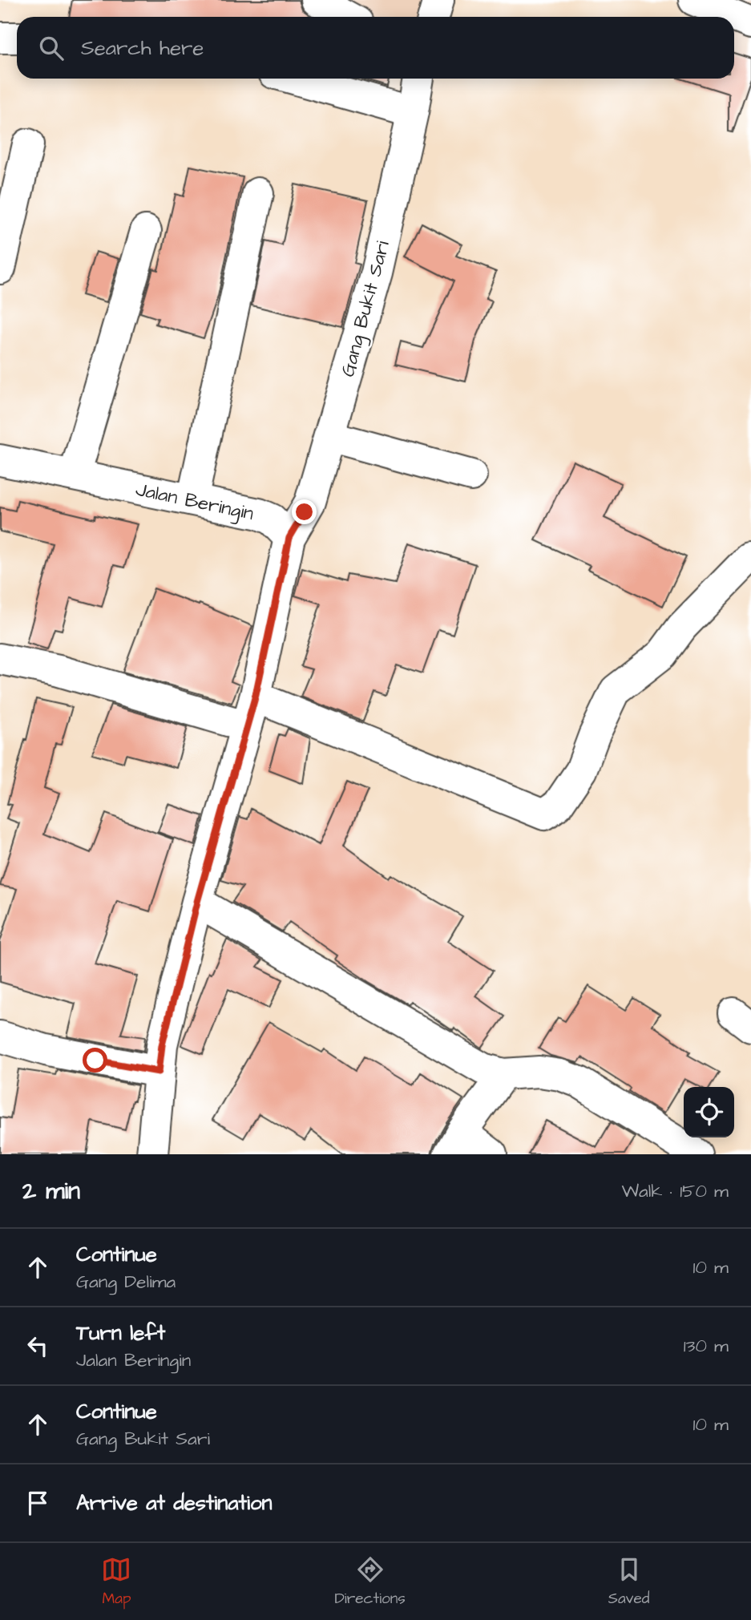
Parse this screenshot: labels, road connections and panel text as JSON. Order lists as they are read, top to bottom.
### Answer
{
  "streets": {
    "street": ["Gang Bukit Sari", "Jalan Beringin"]
  },
  "crossings": [
    ["Gang Bukit Sari", "Jalan Beringin"]
  ],
  "page": {
    "search": "Search here",
    "heading": ["2 min", "Walk · 150 m"],
    "list": [
      ["Continue", "Gang Delima", "10 m"],
      ["Turn left", "Jalan Beringin", "130 m"],
      ["Continue", "Gang Bukit Sari", "10 m"],
      "Arrive at destination"
    ],
    "nav": ["Map", "Directions", "Saved"]
  }
}
